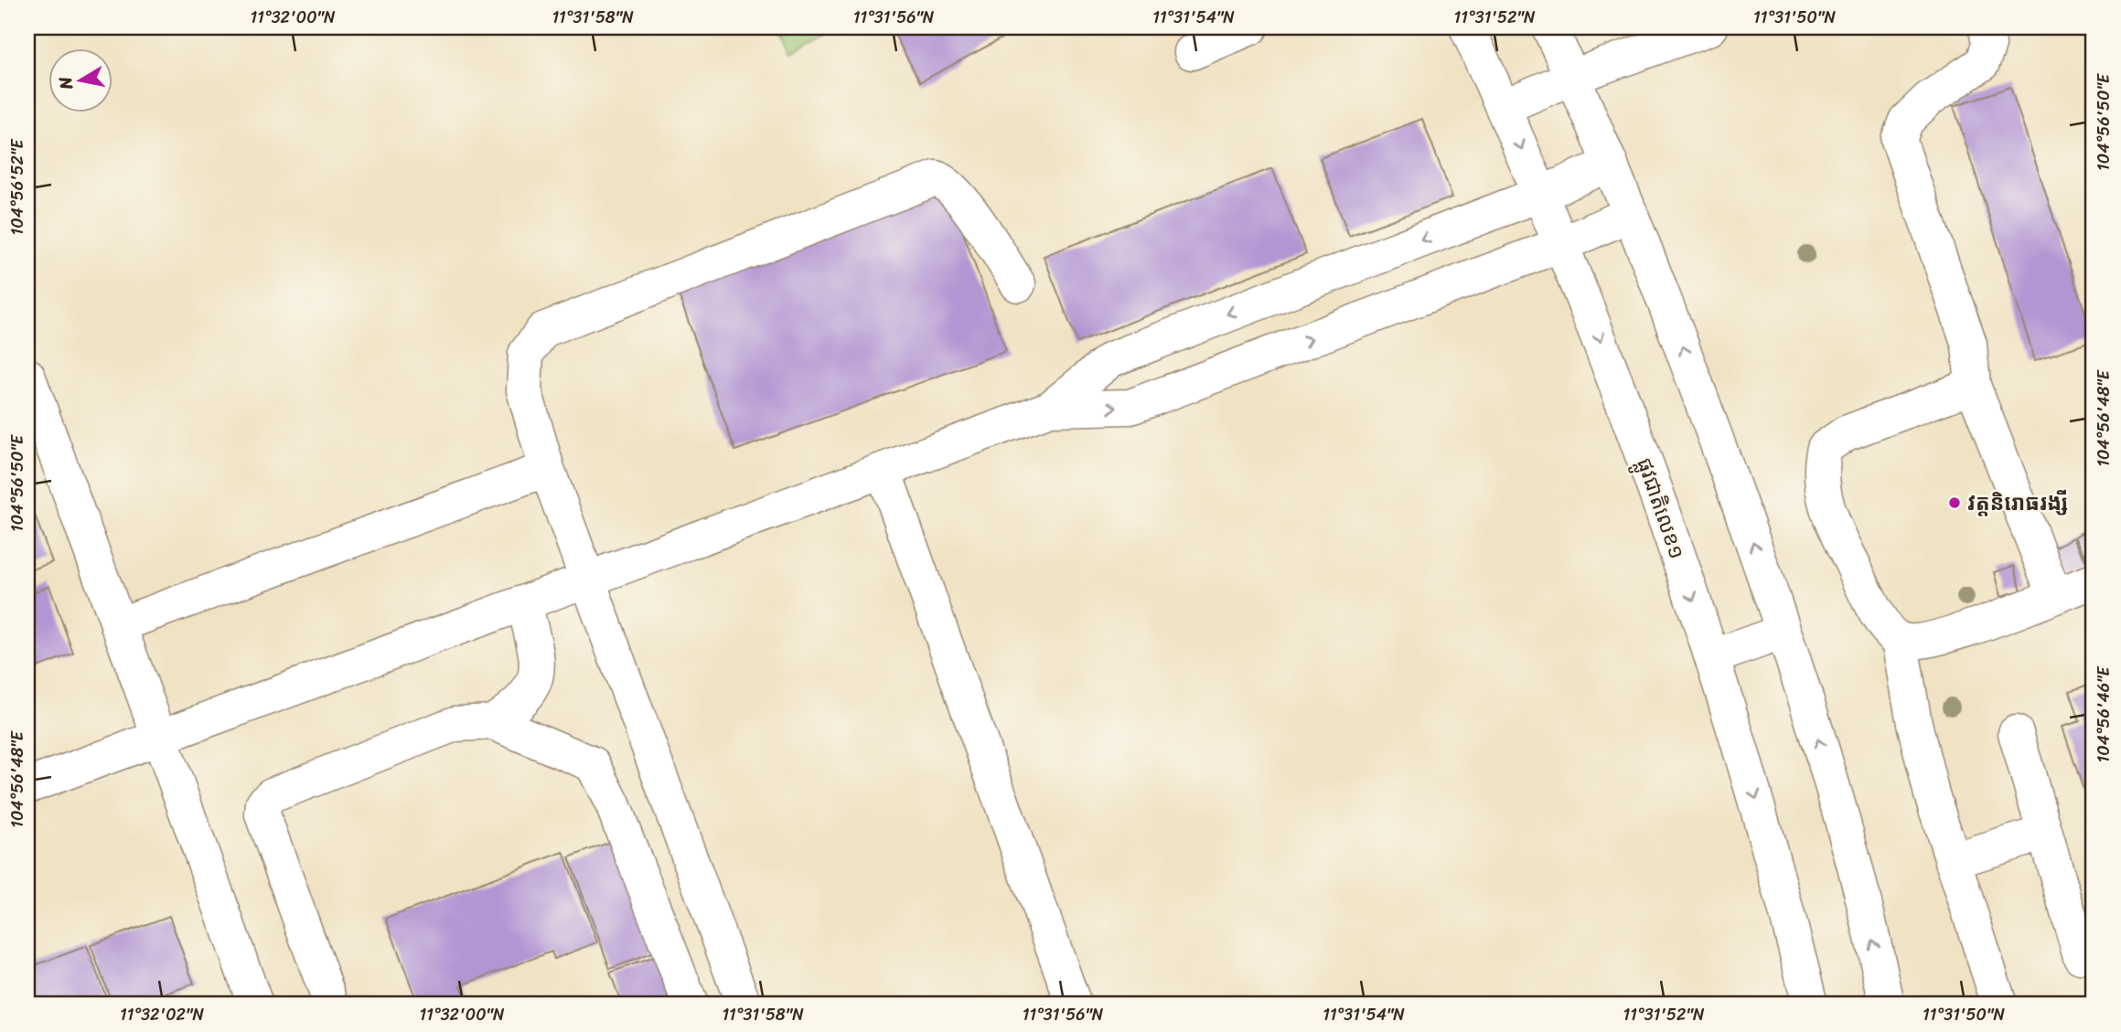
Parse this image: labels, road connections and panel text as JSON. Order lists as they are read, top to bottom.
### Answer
{
  "streets": {
    "main road": ["ផ្លូវជាតិលេខ១"]
  },
  "places": ["វត្តនិរោធរង្សី"],
  "north": "left",
  "coordinates": [
    "11°32'00\"N",
    "11°31'58\"N",
    "11°31'56\"N",
    "11°31'54\"N",
    "11°31'52\"N",
    "11°31'50\"N",
    "104°56'50\"E",
    "104°56'52\"E",
    "104°56'48\"E",
    "104°56'46\"E",
    "11°32'02\"N"
  ]
}
